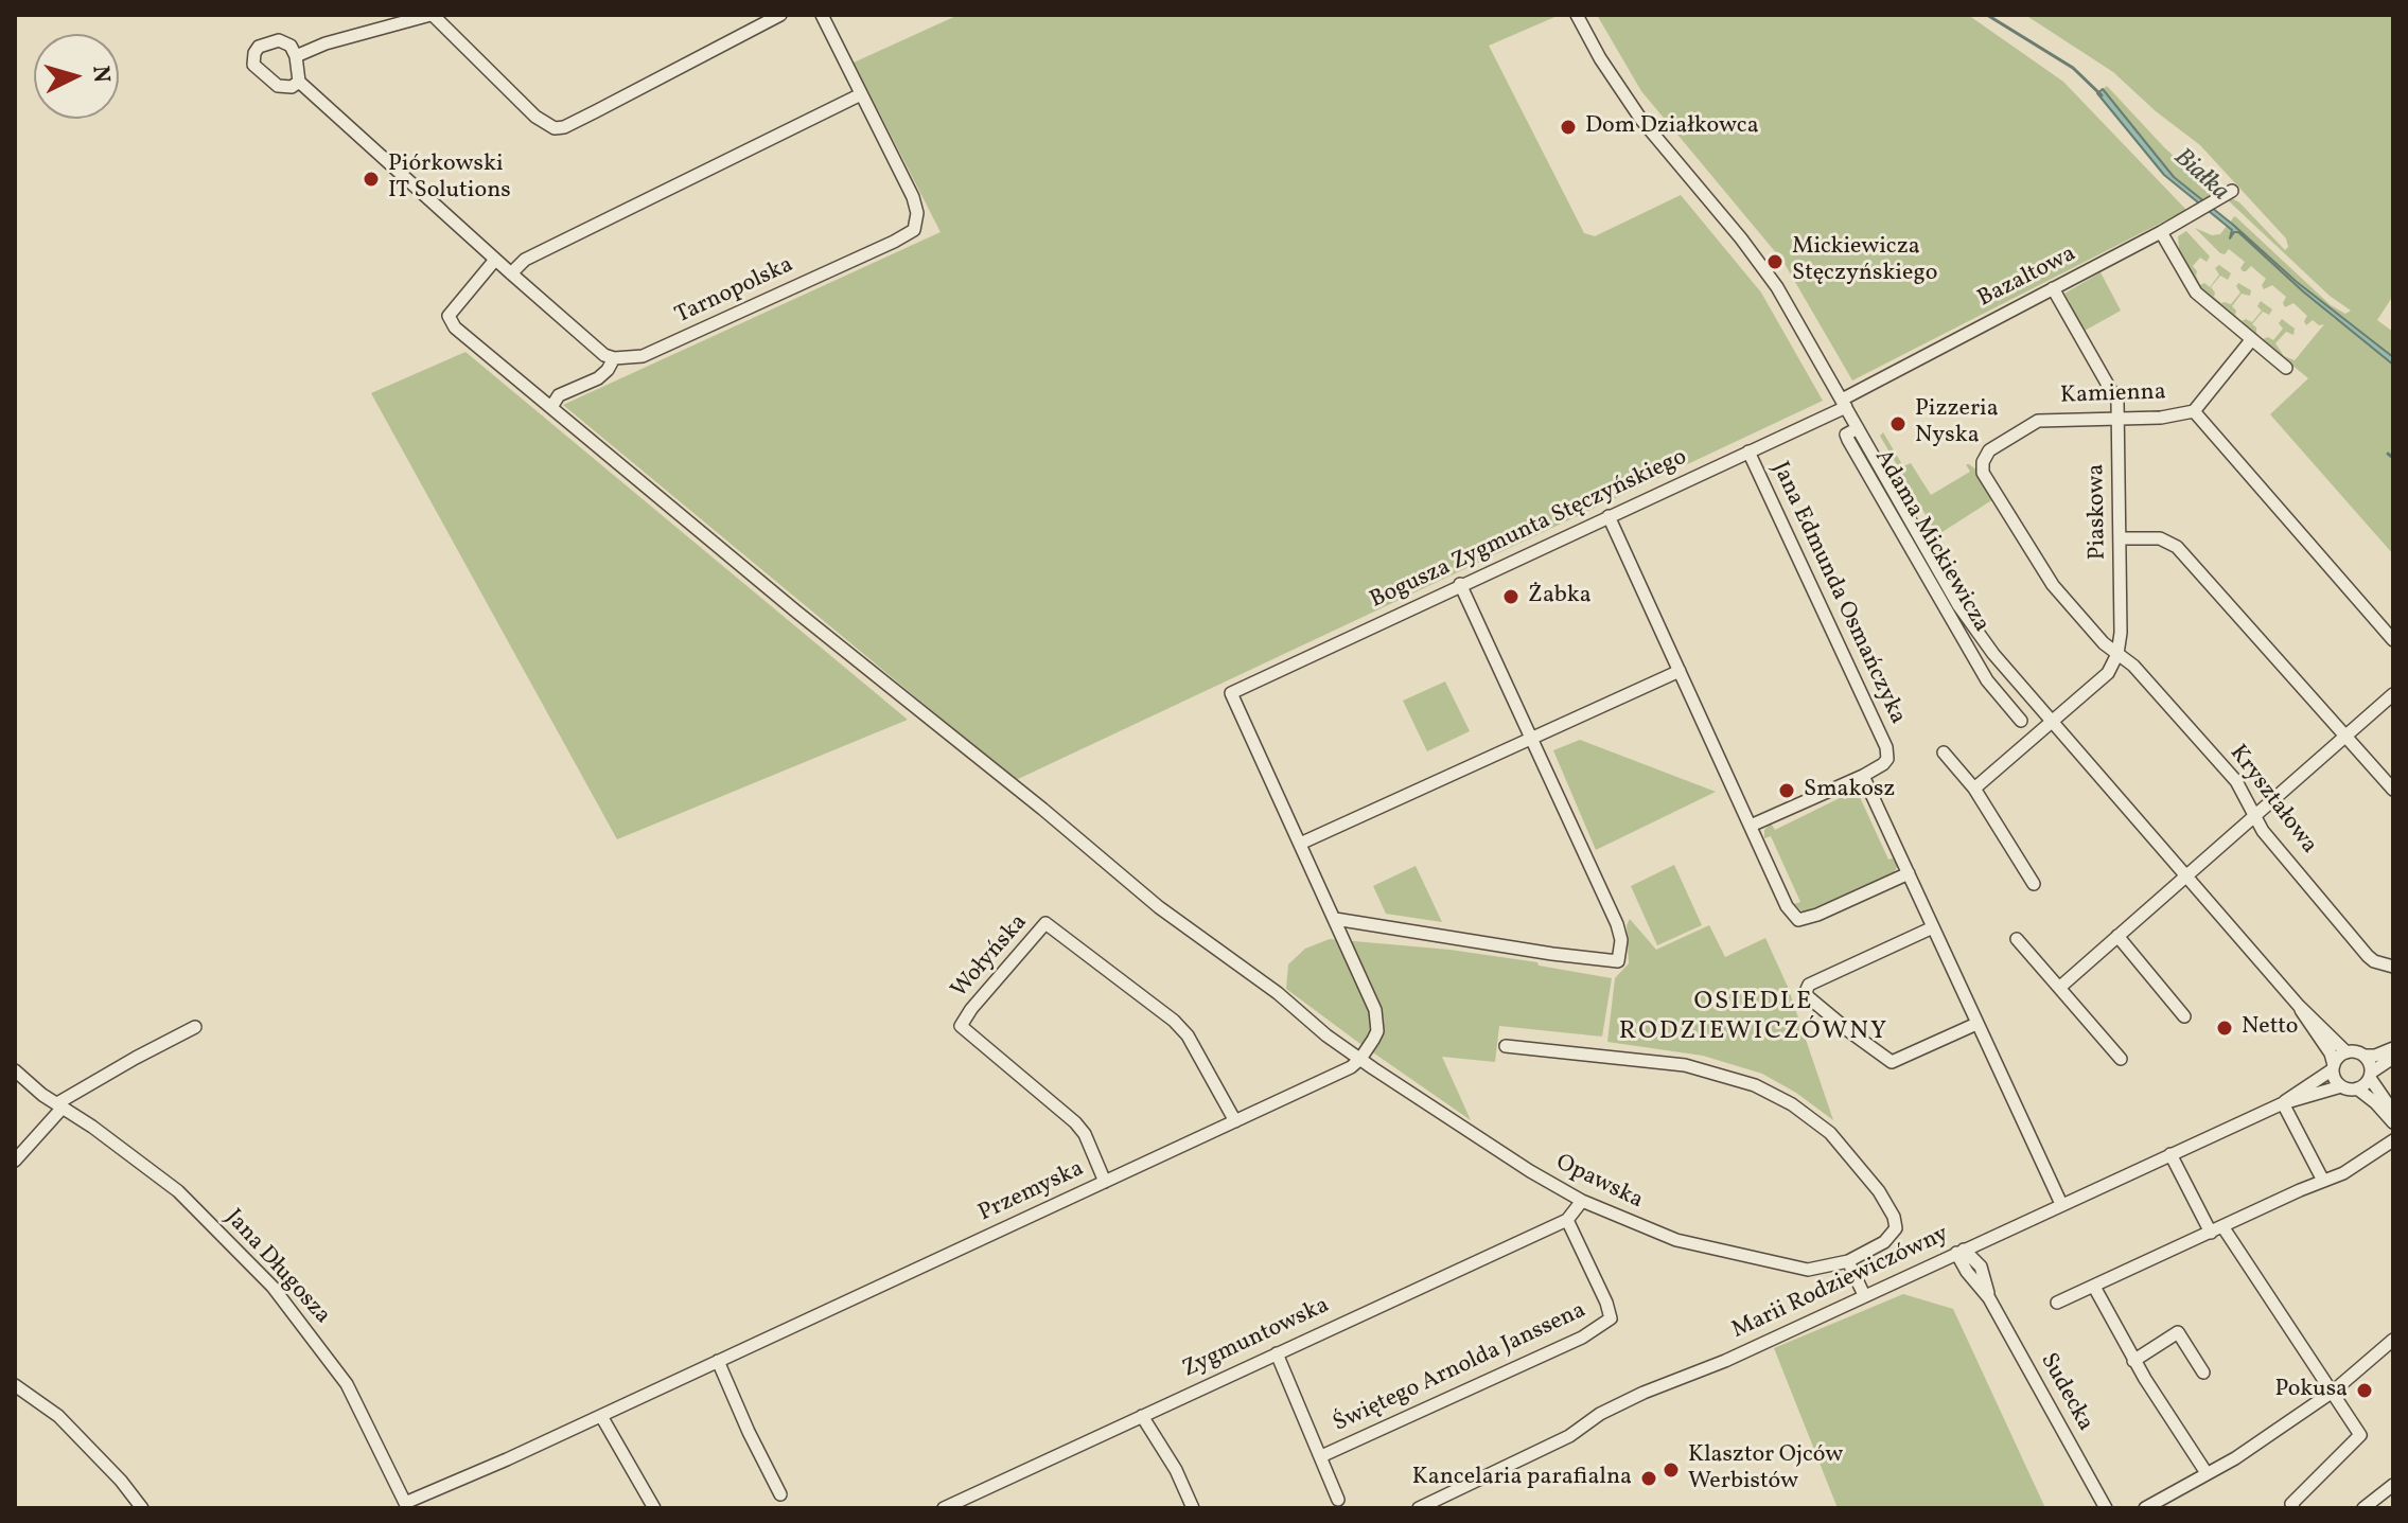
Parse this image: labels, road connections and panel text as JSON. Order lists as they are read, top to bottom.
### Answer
{
  "streets": {
    "street": [
      "Bazaltowa",
      "Tarnopolska",
      "Kamienna",
      "Piaskowa",
      "Bogusza Zygmunta Stęczyńskiego",
      "Adama Mickiewicza",
      "Jana Edmunda Osmańczyka",
      "Kryształowa",
      "Wołyńska",
      "Opawska",
      "Przemyska",
      "Jana Długosza",
      "Marii Rodziewiczówny",
      "Zygmuntowska",
      "Świętego Arnolda Janssena",
      "Sudecka"
    ]
  },
  "crossings": [
    ["Bazaltowa", "Piaskowa"],
    ["Bazaltowa", "Bogusza Zygmunta Stęczyńskiego"],
    ["Bazaltowa", "Adama Mickiewicza"],
    ["Tarnopolska", "Opawska"],
    ["Kamienna", "Piaskowa"],
    ["Kamienna", "Kryształowa"],
    ["Piaskowa", "Kryształowa"],
    ["Bogusza Zygmunta Stęczyńskiego", "Adama Mickiewicza"],
    ["Bogusza Zygmunta Stęczyńskiego", "Jana Edmunda Osmańczyka"],
    ["Adama Mickiewicza", "Marii Rodziewiczówny"],
    ["Wołyńska", "Przemyska"],
    ["Opawska", "Przemyska"],
    ["Opawska", "Zygmuntowska"],
    ["Przemyska", "Jana Długosza"],
    ["Marii Rodziewiczówny", "Sudecka"],
    ["Zygmuntowska", "Świętego Arnolda Janssena"]
  ],
  "districts": ["OSIEDLE RODZIEWICZÓWNY"],
  "water": ["Białka"],
  "places": [
    "Dom Działkowca",
    "Piórkowski IT Solutions",
    "Mickiewicza Stęczyńskiego",
    "Pizzeria Nyska",
    "Żabka",
    "Smakosz",
    "Netto",
    "Pokusa",
    "Klasztor Ojców Werbistów",
    "Kancelaria parafialna"
  ],
  "north": "right"
}
